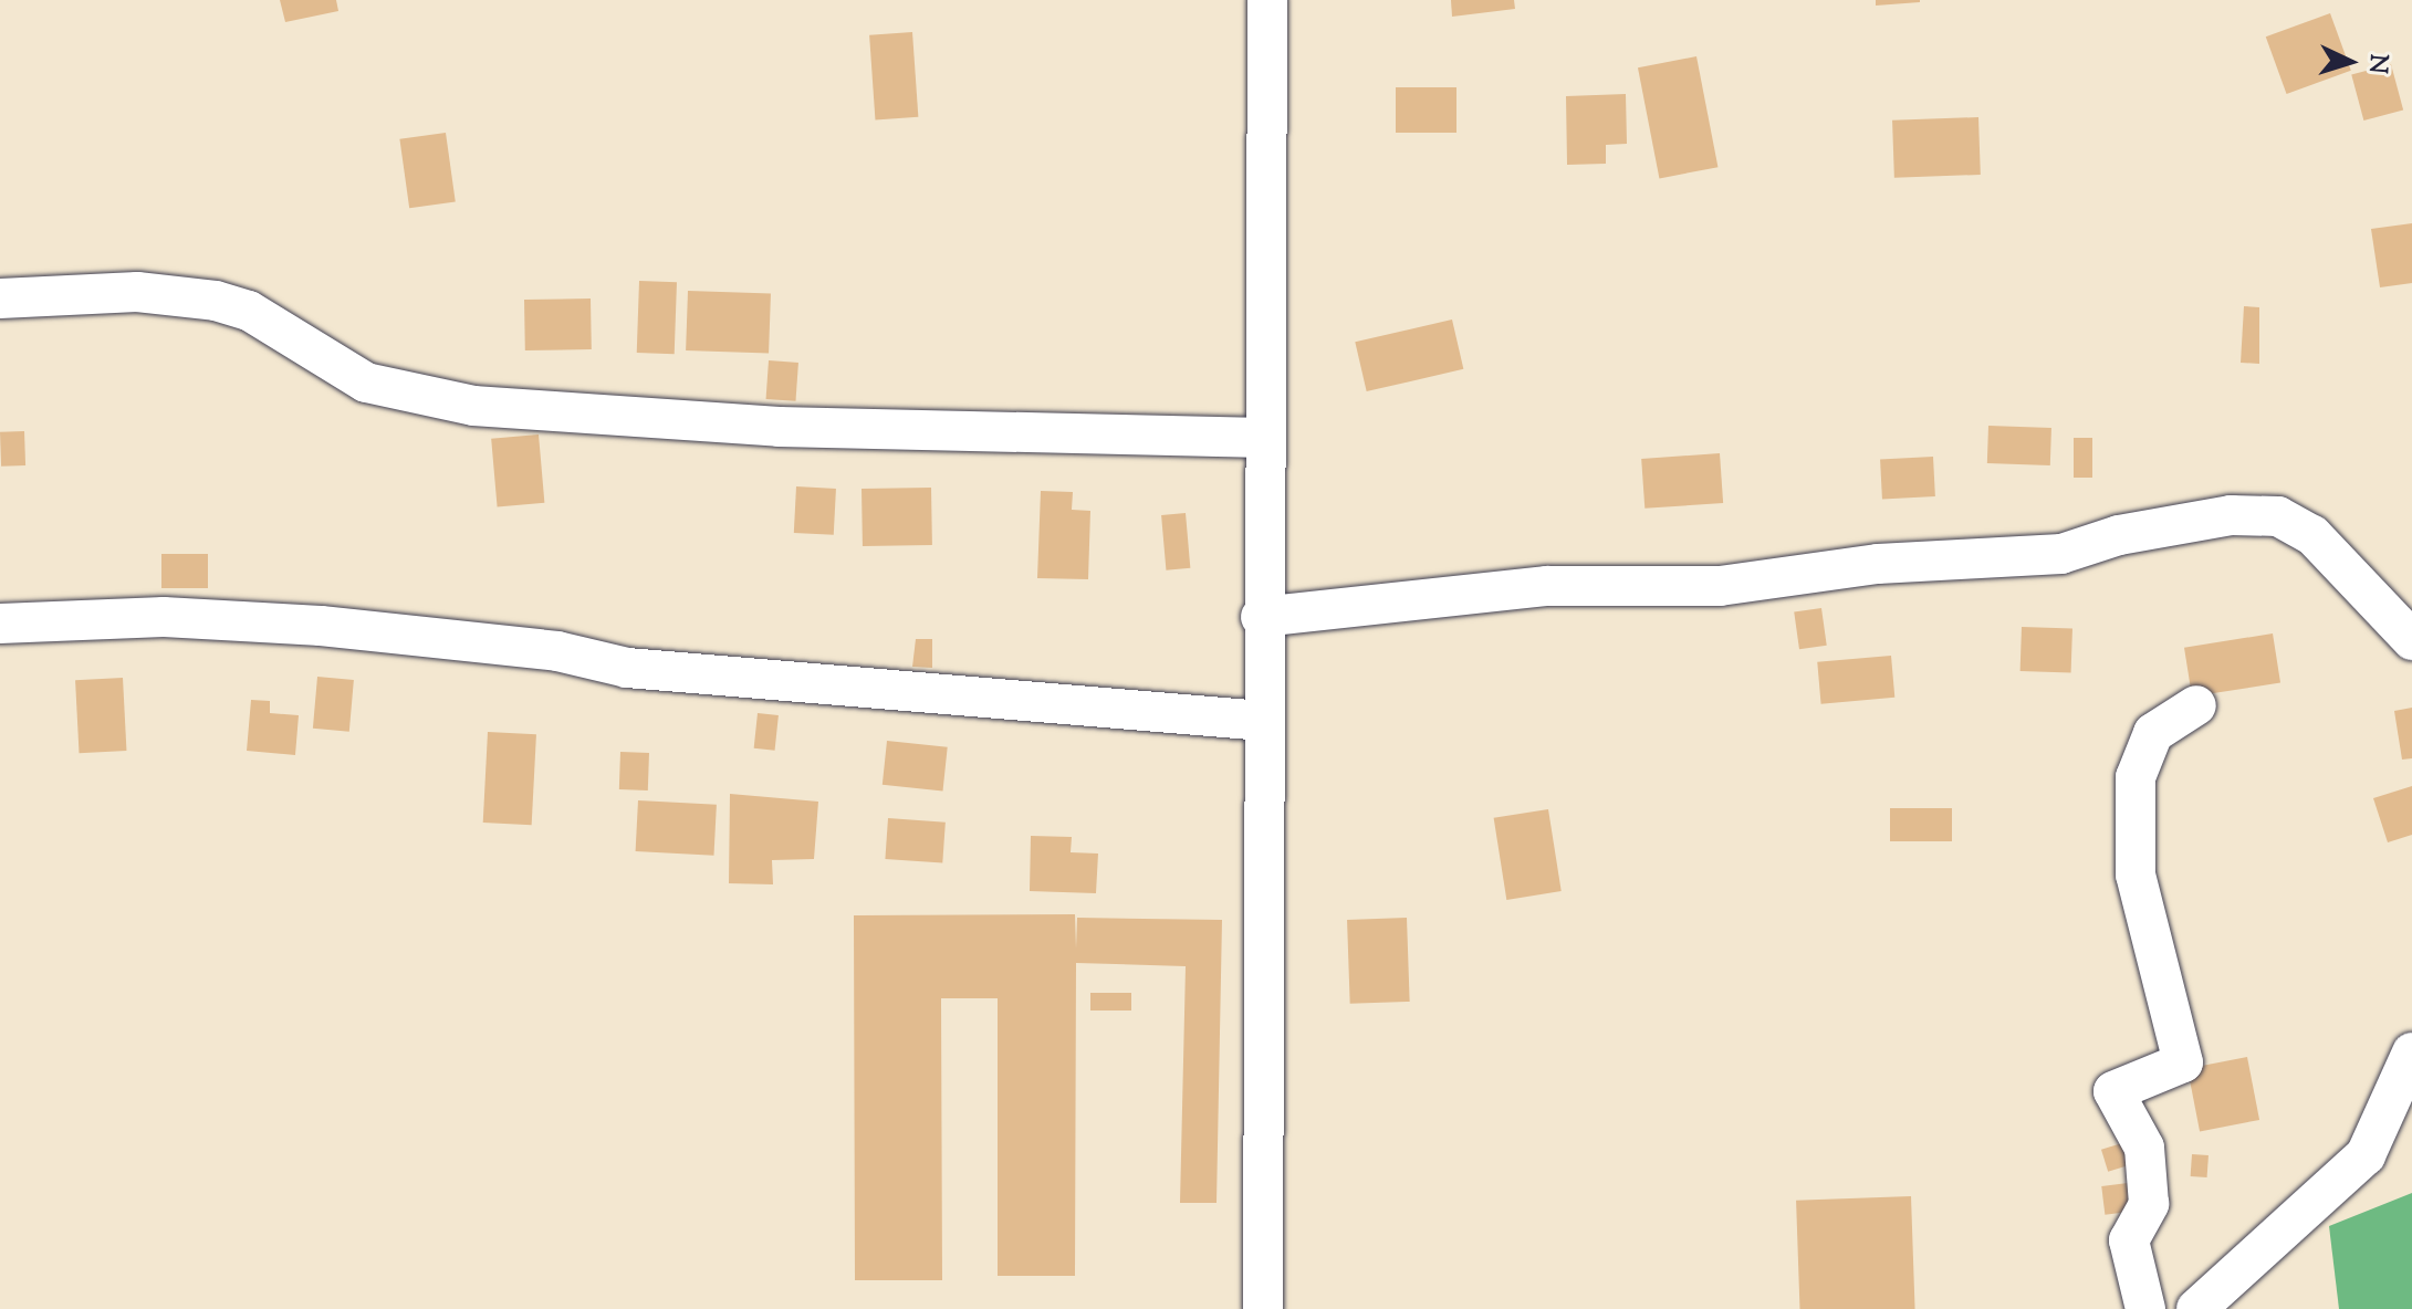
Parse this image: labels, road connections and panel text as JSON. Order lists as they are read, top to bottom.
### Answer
{
  "north": "right"
}
